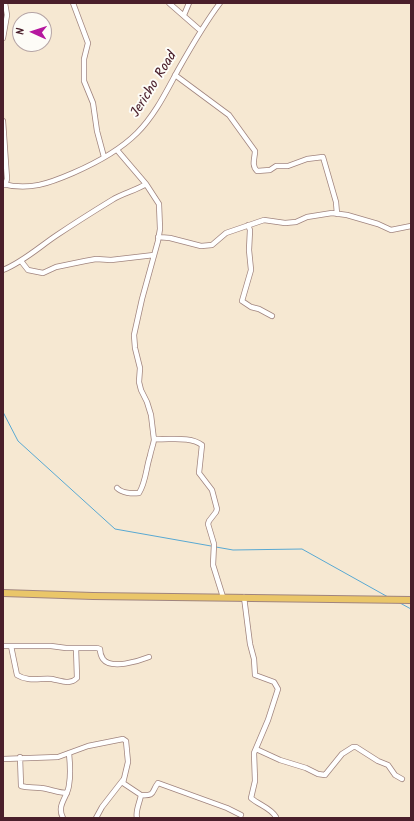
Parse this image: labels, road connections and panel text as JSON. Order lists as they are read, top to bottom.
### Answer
{
  "streets": {
    "street": ["Jericho Road"]
  },
  "north": "left"
}
